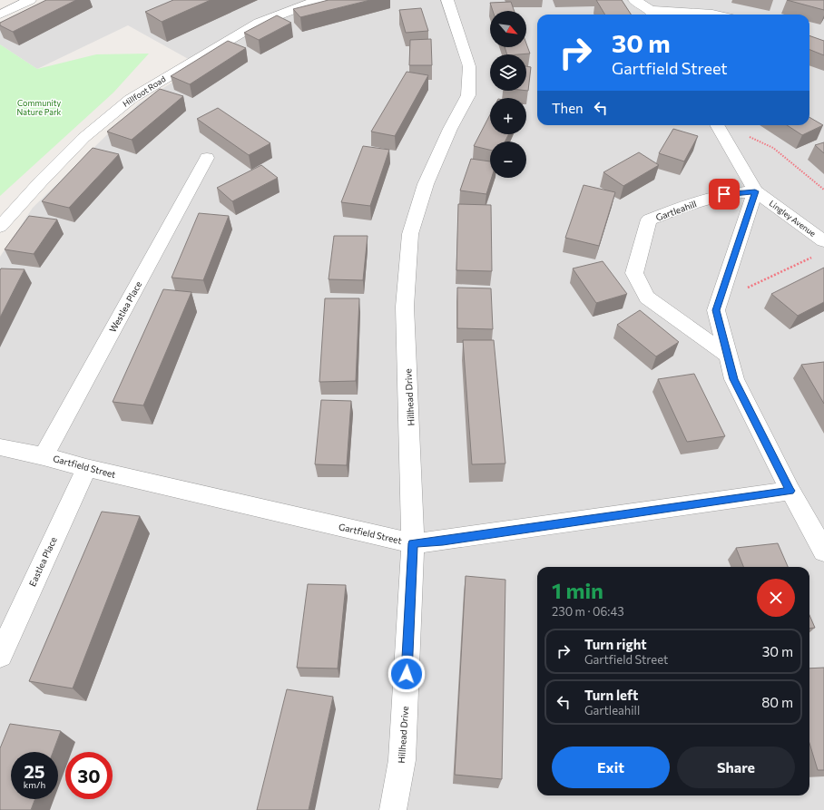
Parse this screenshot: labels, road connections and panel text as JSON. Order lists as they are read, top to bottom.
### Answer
{
  "streets": {
    "street": [
      "Hillfoot Road",
      "Gartleahill",
      "Lingley Avenue",
      "Westlea Place",
      "Hillhead Drive",
      "Gartfield Street",
      "Eastlea Place"
    ]
  },
  "crossings": [
    ["Gartleahill", "Lingley Avenue"],
    ["Westlea Place", "Gartfield Street"],
    ["Hillhead Drive", "Gartfield Street"],
    ["Gartfield Street", "Eastlea Place"]
  ],
  "parks": ["Community Nature Park"],
  "north": "bottom right",
  "page": {
    "map_buttons": ["+", "−"],
    "turn": ["30 m", "Gartfield Street"],
    "then": "Then",
    "heading": ["1 min", "230 m · 06:43"],
    "list": [
      {
        "name": "Turn right",
        "note": "Gartfield Street",
        "value": "30 m"
      },
      {
        "name": "Turn left",
        "note": "Gartleahill",
        "value": "80 m"
      }
    ],
    "buttons": ["Exit", "Share"],
    "speed": "25 km/h",
    "limit": "30"
  }
}
